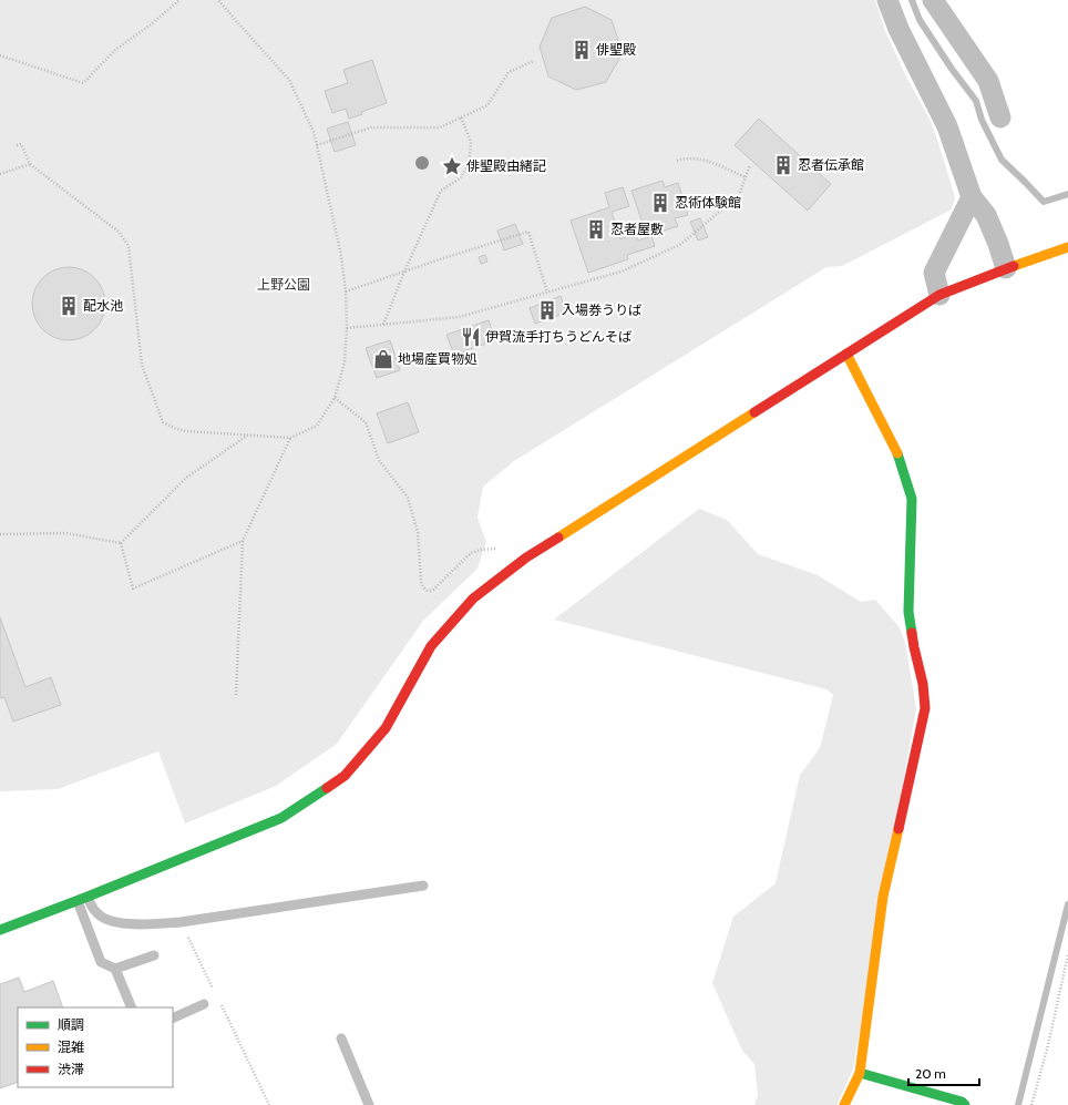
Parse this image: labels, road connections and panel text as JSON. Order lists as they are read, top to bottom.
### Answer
{
  "parks": ["上野公園"],
  "places": {
    "building": [
      "俳聖殿",
      "忍者伝承館",
      "忍術体験館",
      "忍者屋敷",
      "配水池",
      "入場券うりば"
    ],
    "place": ["俳聖殿由緒記"],
    "restaurant": ["伊賀流手打ちうどんそば"],
    "shop": ["地場産買物処"]
  },
  "legend": ["順調", "混雑", "渋滞"],
  "scale_bar": "20 m"
}
